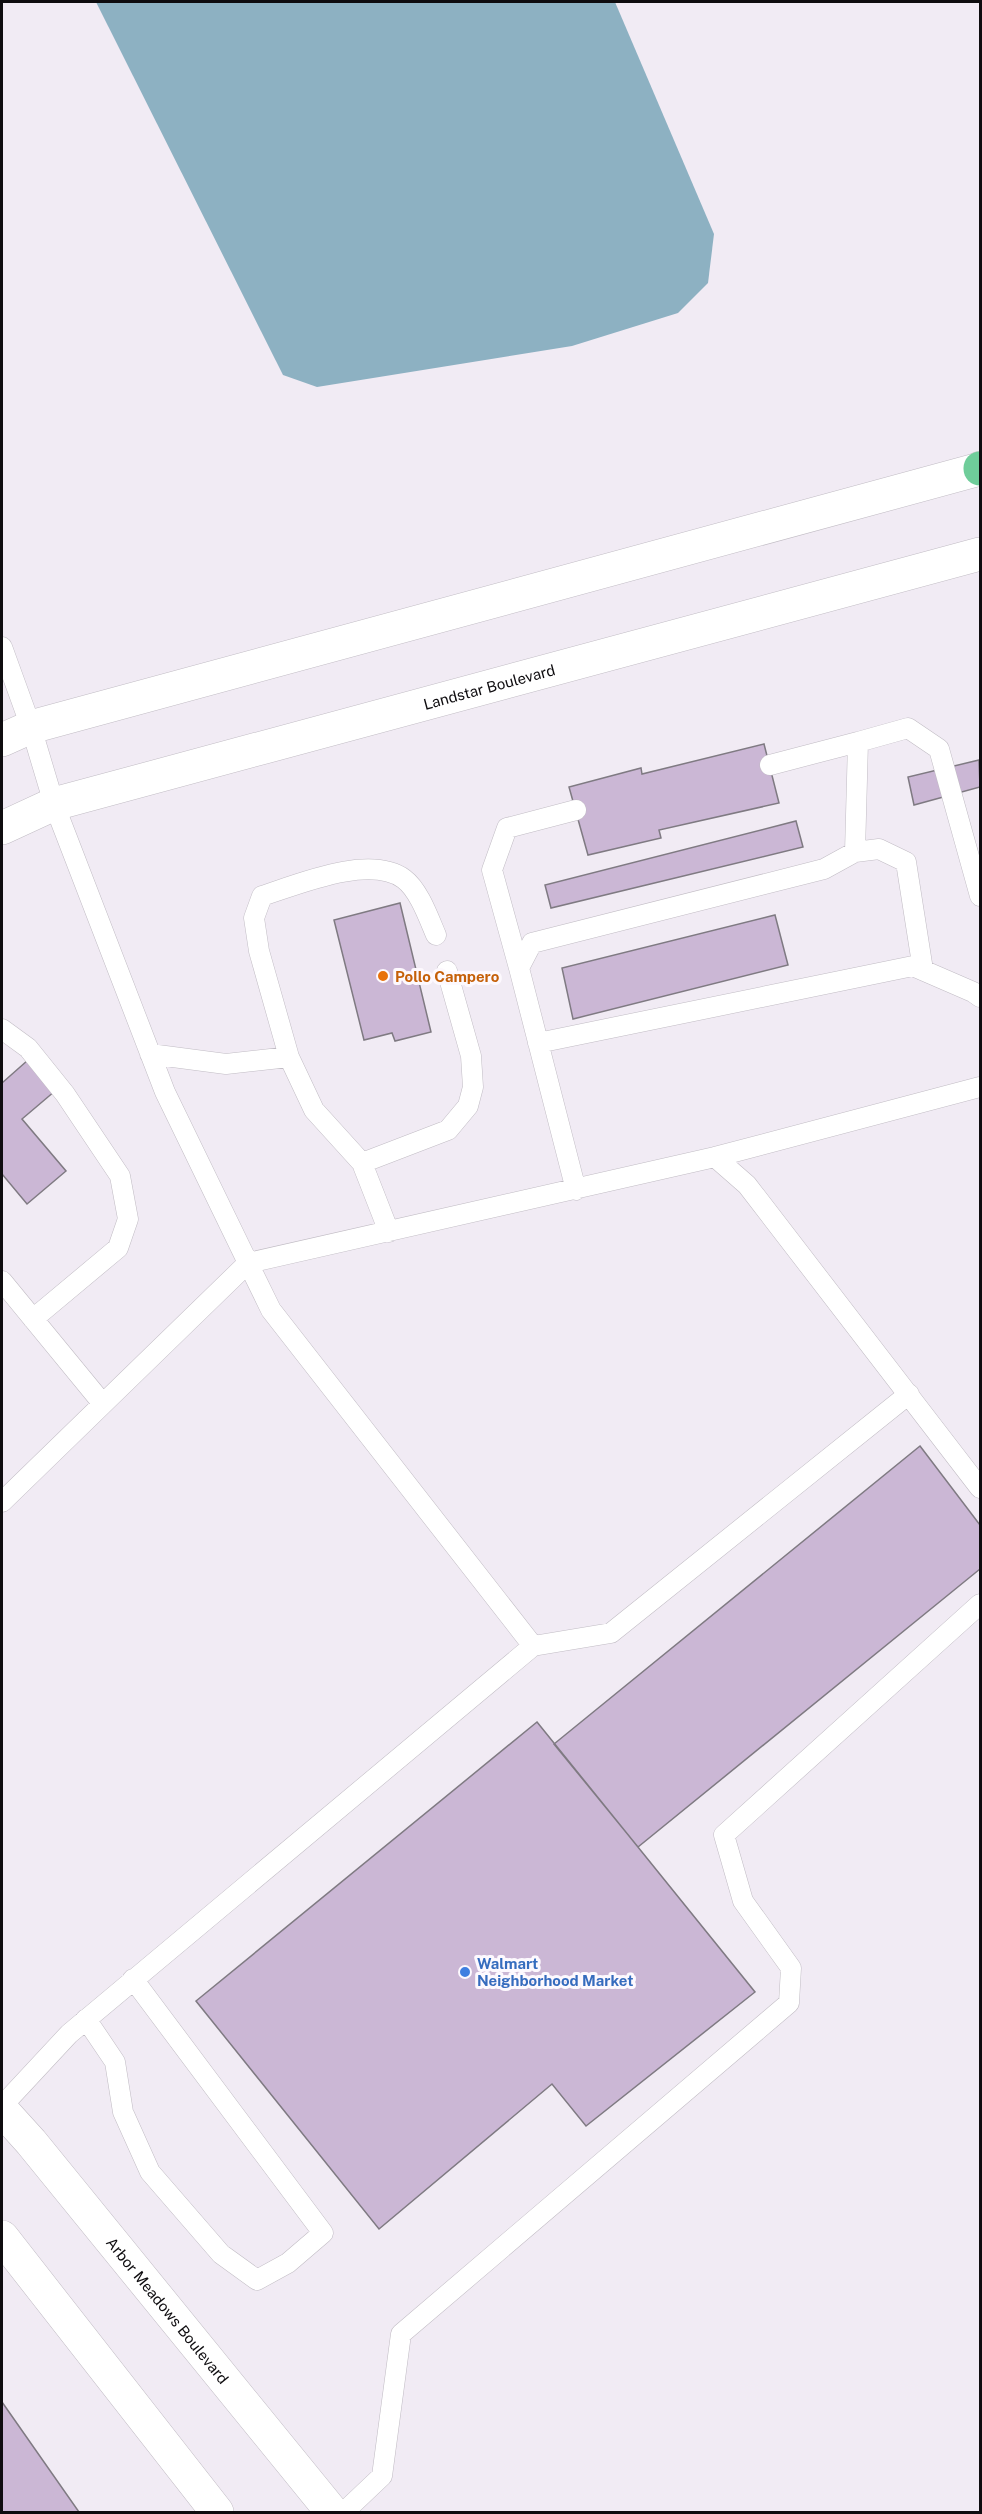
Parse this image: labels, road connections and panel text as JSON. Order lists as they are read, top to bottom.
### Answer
{
  "streets": {
    "main road": ["Landstar Boulevard", "Arbor Meadows Boulevard"]
  },
  "places": ["Pollo Campero", "Walmart Neighborhood Market"]
}
